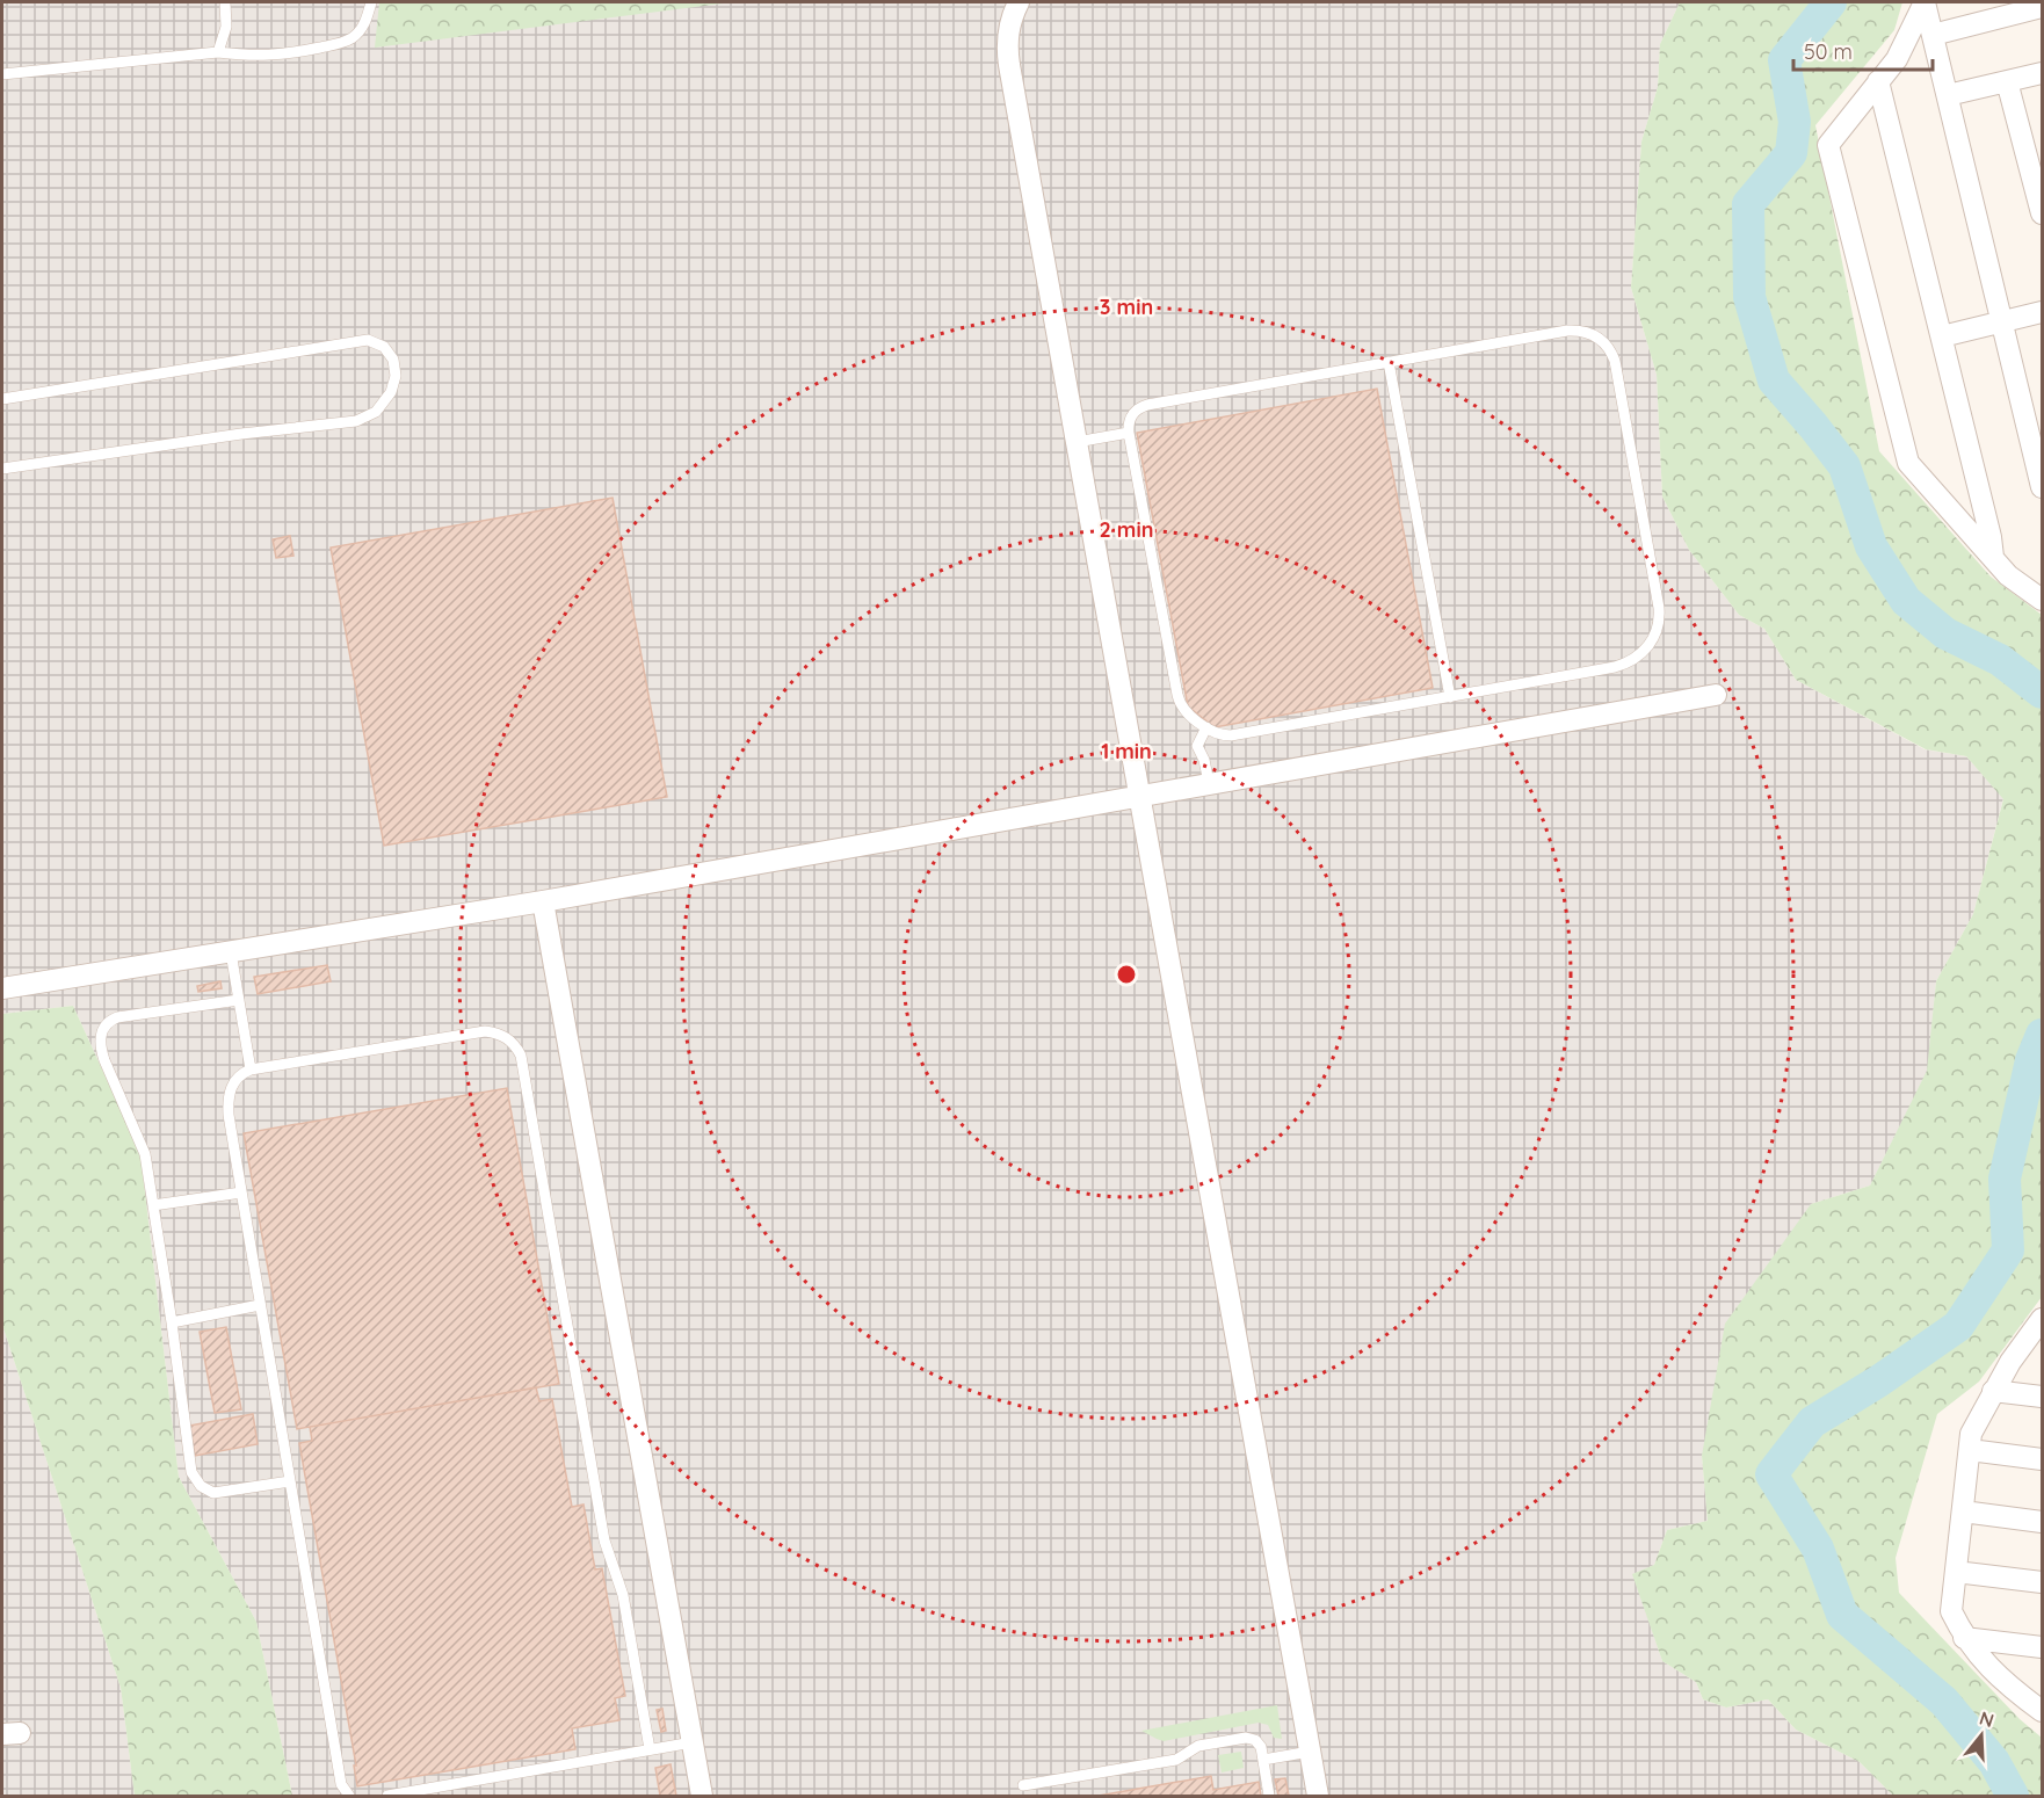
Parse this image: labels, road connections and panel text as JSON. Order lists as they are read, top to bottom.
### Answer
{
  "scale_bar": "50 m",
  "north": "top",
  "rings": ["3 min", "2 min", "1 min"]
}
